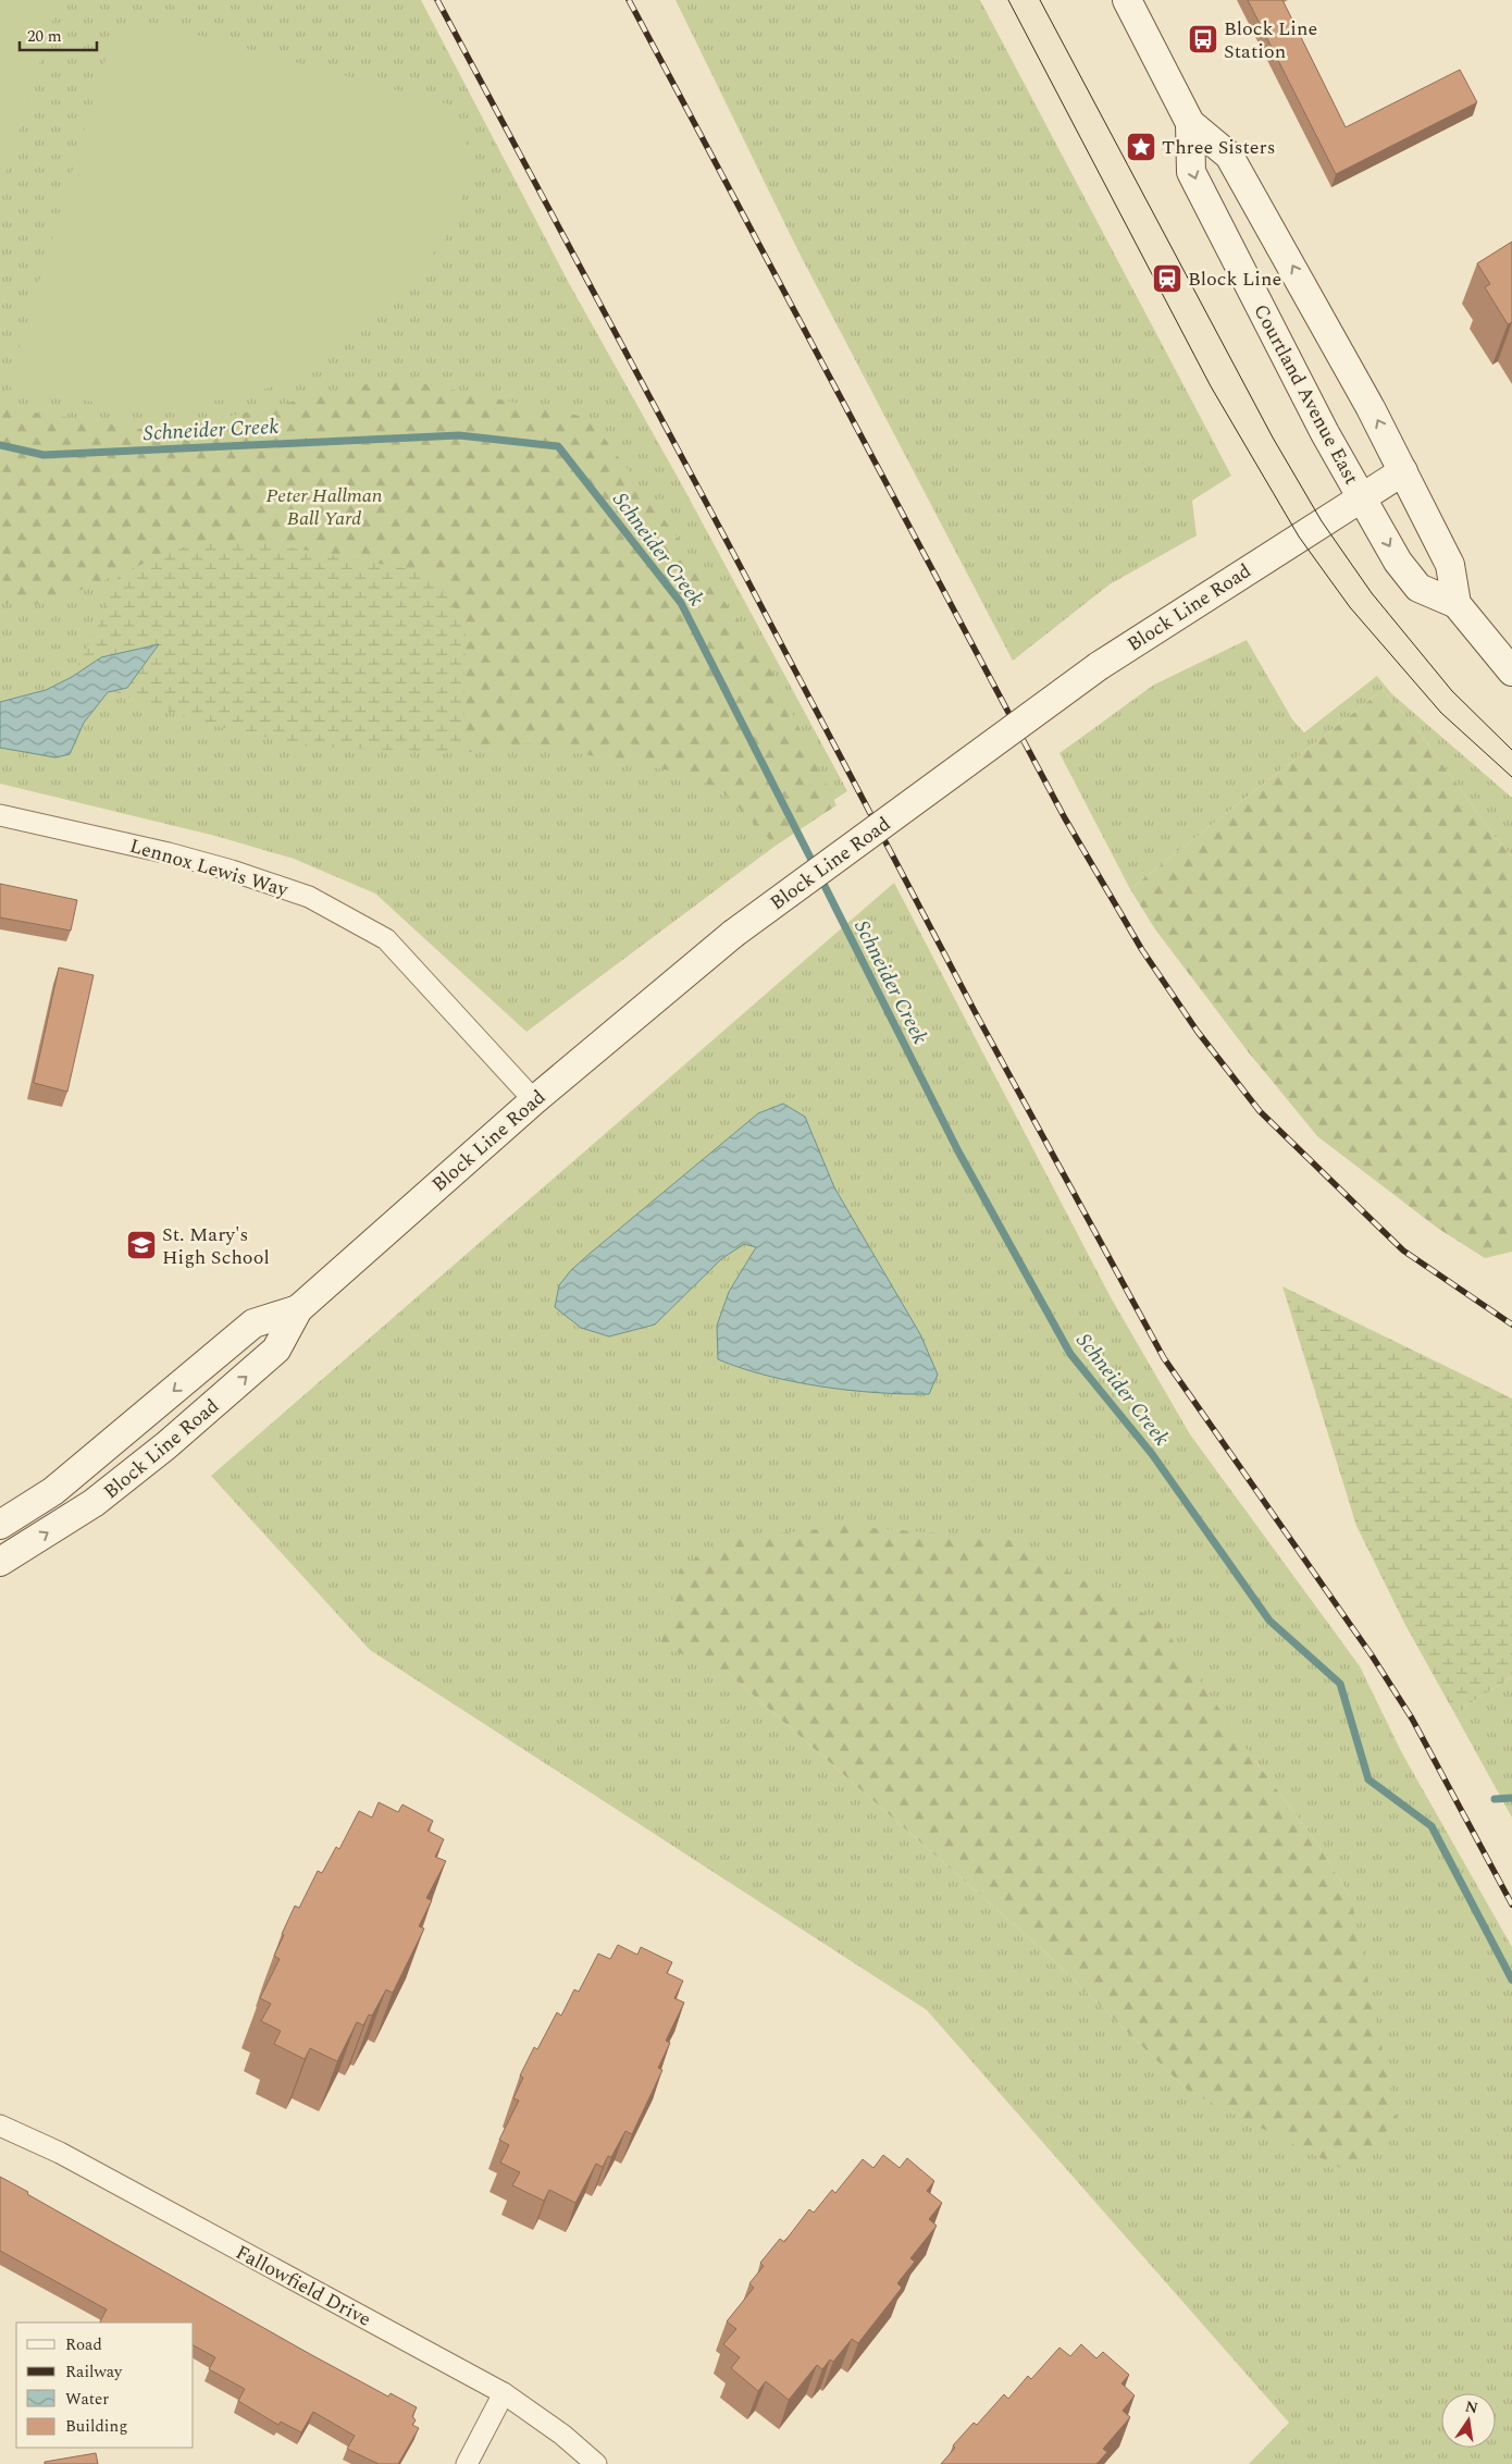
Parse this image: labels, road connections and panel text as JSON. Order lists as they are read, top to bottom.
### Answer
{
  "streets": {
    "street": [
      "Courtland Avenue East",
      "Block Line Road",
      "Lennox Lewis Way",
      "Fallowfield Drive"
    ]
  },
  "crossings": [
    ["Courtland Avenue East", "Block Line Road"],
    ["Block Line Road", "Lennox Lewis Way"]
  ],
  "water": ["Schneider Creek"],
  "parks": ["Peter Hallman Ball Yard"],
  "places": {
    "bus stop": ["Block Line Station"],
    "place": ["Three Sisters"],
    "station": ["Block Line"],
    "school or university": ["St. Mary's High School"]
  },
  "legend": [
    "Road",
    "Railway",
    "Water",
    "Building"
  ],
  "scale_bar": "20 m",
  "north": "top"
}
